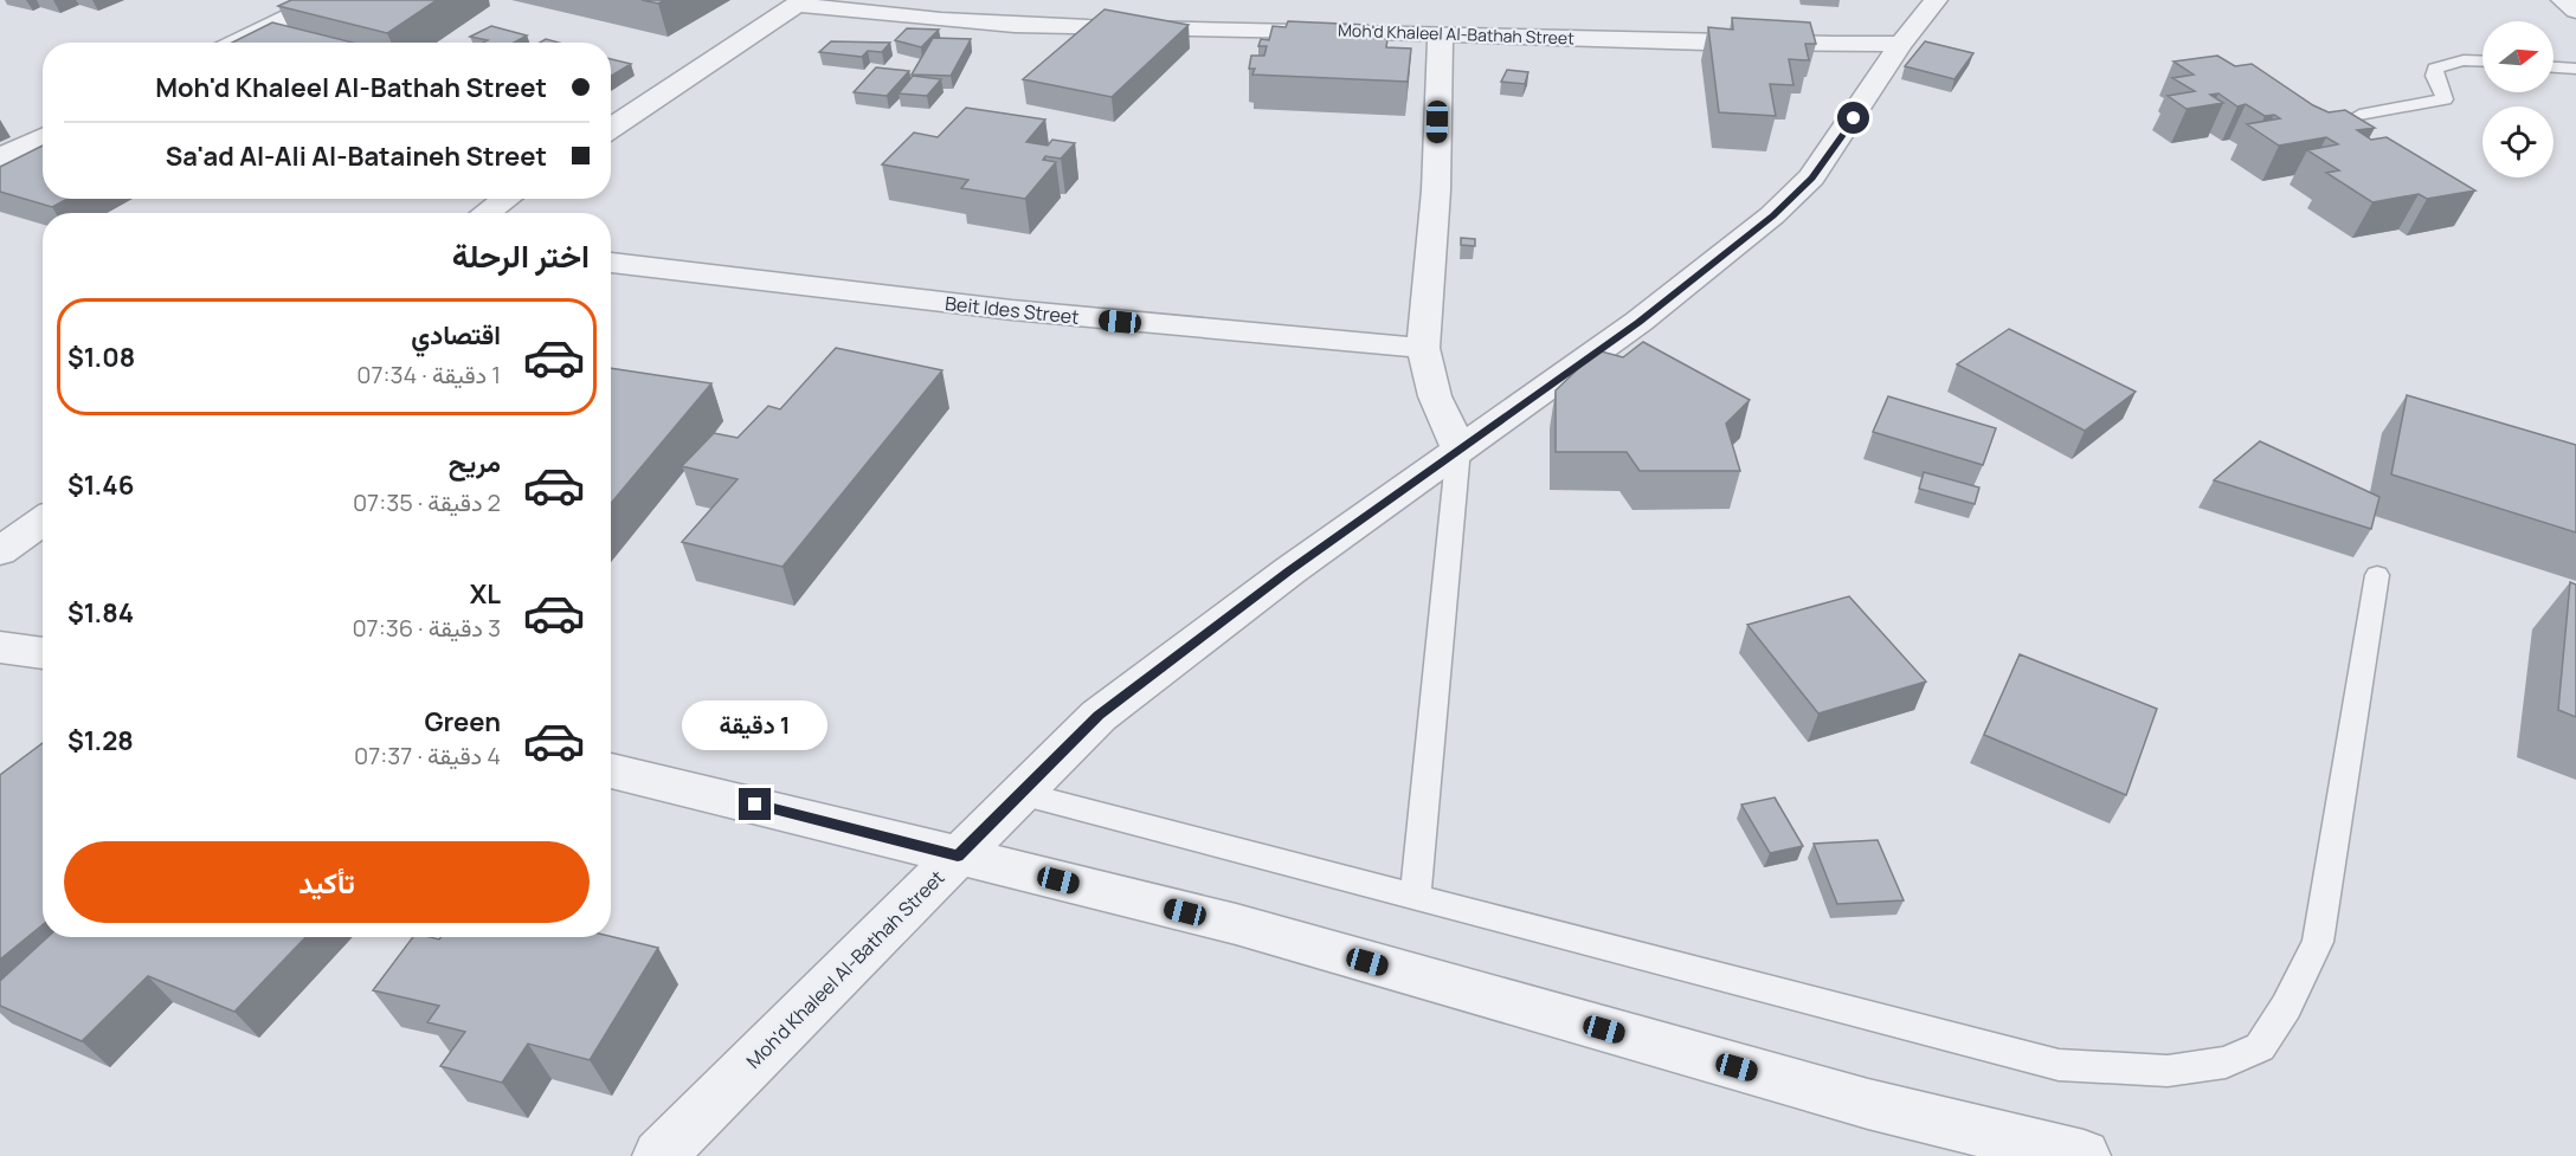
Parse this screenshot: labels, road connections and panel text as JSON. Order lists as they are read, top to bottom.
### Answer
{
  "streets": {
    "street": ["Moh'd Khaleel Al-Bathah Street", "Beit Ides Street"]
  },
  "north": "right",
  "page": {
    "banner": ["Moh'd Khaleel Al-Bathah Street", "Sa'ad Al-Ali Al-Bataineh Street"],
    "heading": "اختر الرحلة",
    "list": [
      {
        "name": "اقتصادي",
        "note": "1 دقيقة · 07:34",
        "value": "$1.08"
      },
      {
        "name": "مريح",
        "note": "2 دقيقة · 07:35",
        "value": "$1.46"
      },
      {
        "name": "XL",
        "note": "3 دقيقة · 07:36",
        "value": "$1.84"
      },
      {
        "name": "Green",
        "note": "4 دقيقة · 07:37",
        "value": "$1.28"
      }
    ],
    "bubble": "1 دقيقة",
    "buttons": "تأكيد"
  }
}
